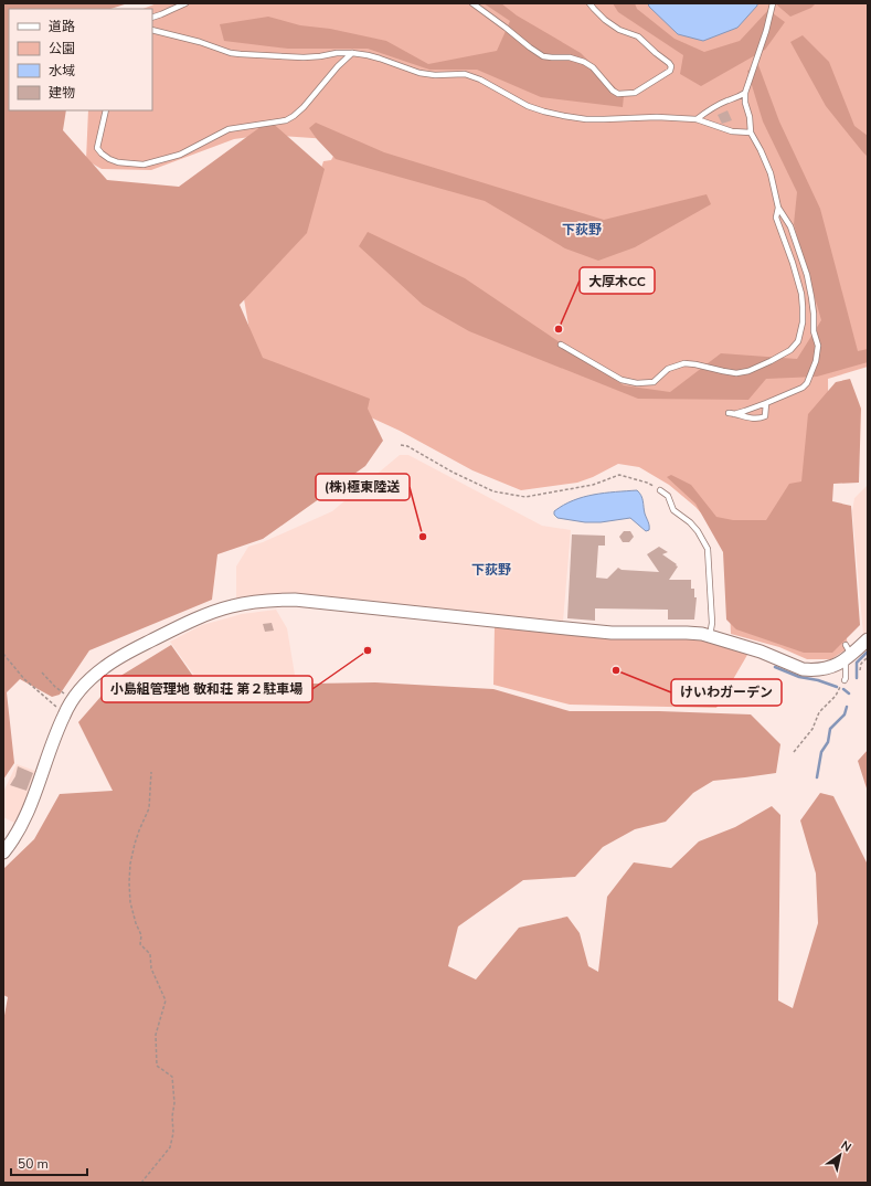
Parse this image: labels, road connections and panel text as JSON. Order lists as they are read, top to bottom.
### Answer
{
  "districts": ["下荻野", "下荻野"],
  "places": [
    "大厚木CC",
    "(株)極東陸送",
    "小島組管理地 敬和荘 第２駐車場",
    "けいわガーデン"
  ],
  "legend": [
    "道路",
    "公園",
    "水域",
    "建物"
  ],
  "scale_bar": "50 m",
  "north": "top right"
}
